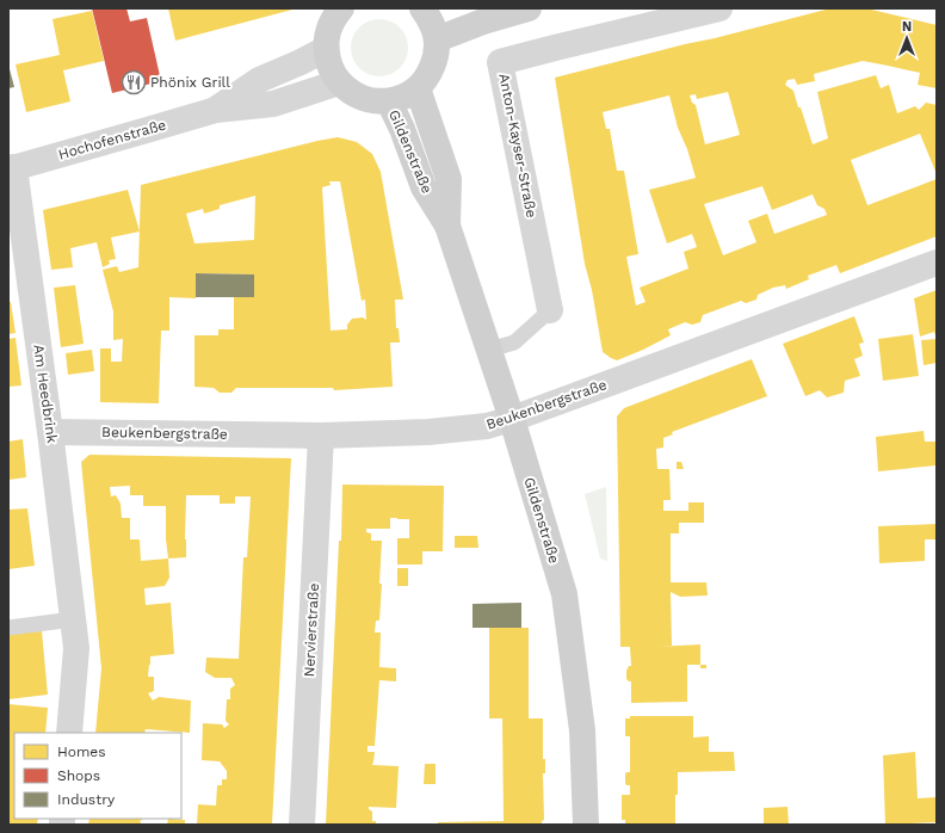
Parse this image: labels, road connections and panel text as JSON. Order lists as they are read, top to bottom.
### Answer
{
  "streets": {
    "main road": ["Gildenstraße"],
    "street": [
      "Hochofenstraße",
      "Anton-Kayser-Straße",
      "Am Heedbrink",
      "Beukenbergstraße",
      "Nervierstraße"
    ]
  },
  "crossings": [
    ["Hochofenstraße", "Am Heedbrink"],
    ["Gildenstraße", "Beukenbergstraße"],
    ["Am Heedbrink", "Beukenbergstraße"],
    ["Beukenbergstraße", "Nervierstraße"]
  ],
  "places": {
    "restaurant": ["Phönix Grill"]
  },
  "legend": ["Homes", "Shops", "Industry"],
  "north": "top"
}
